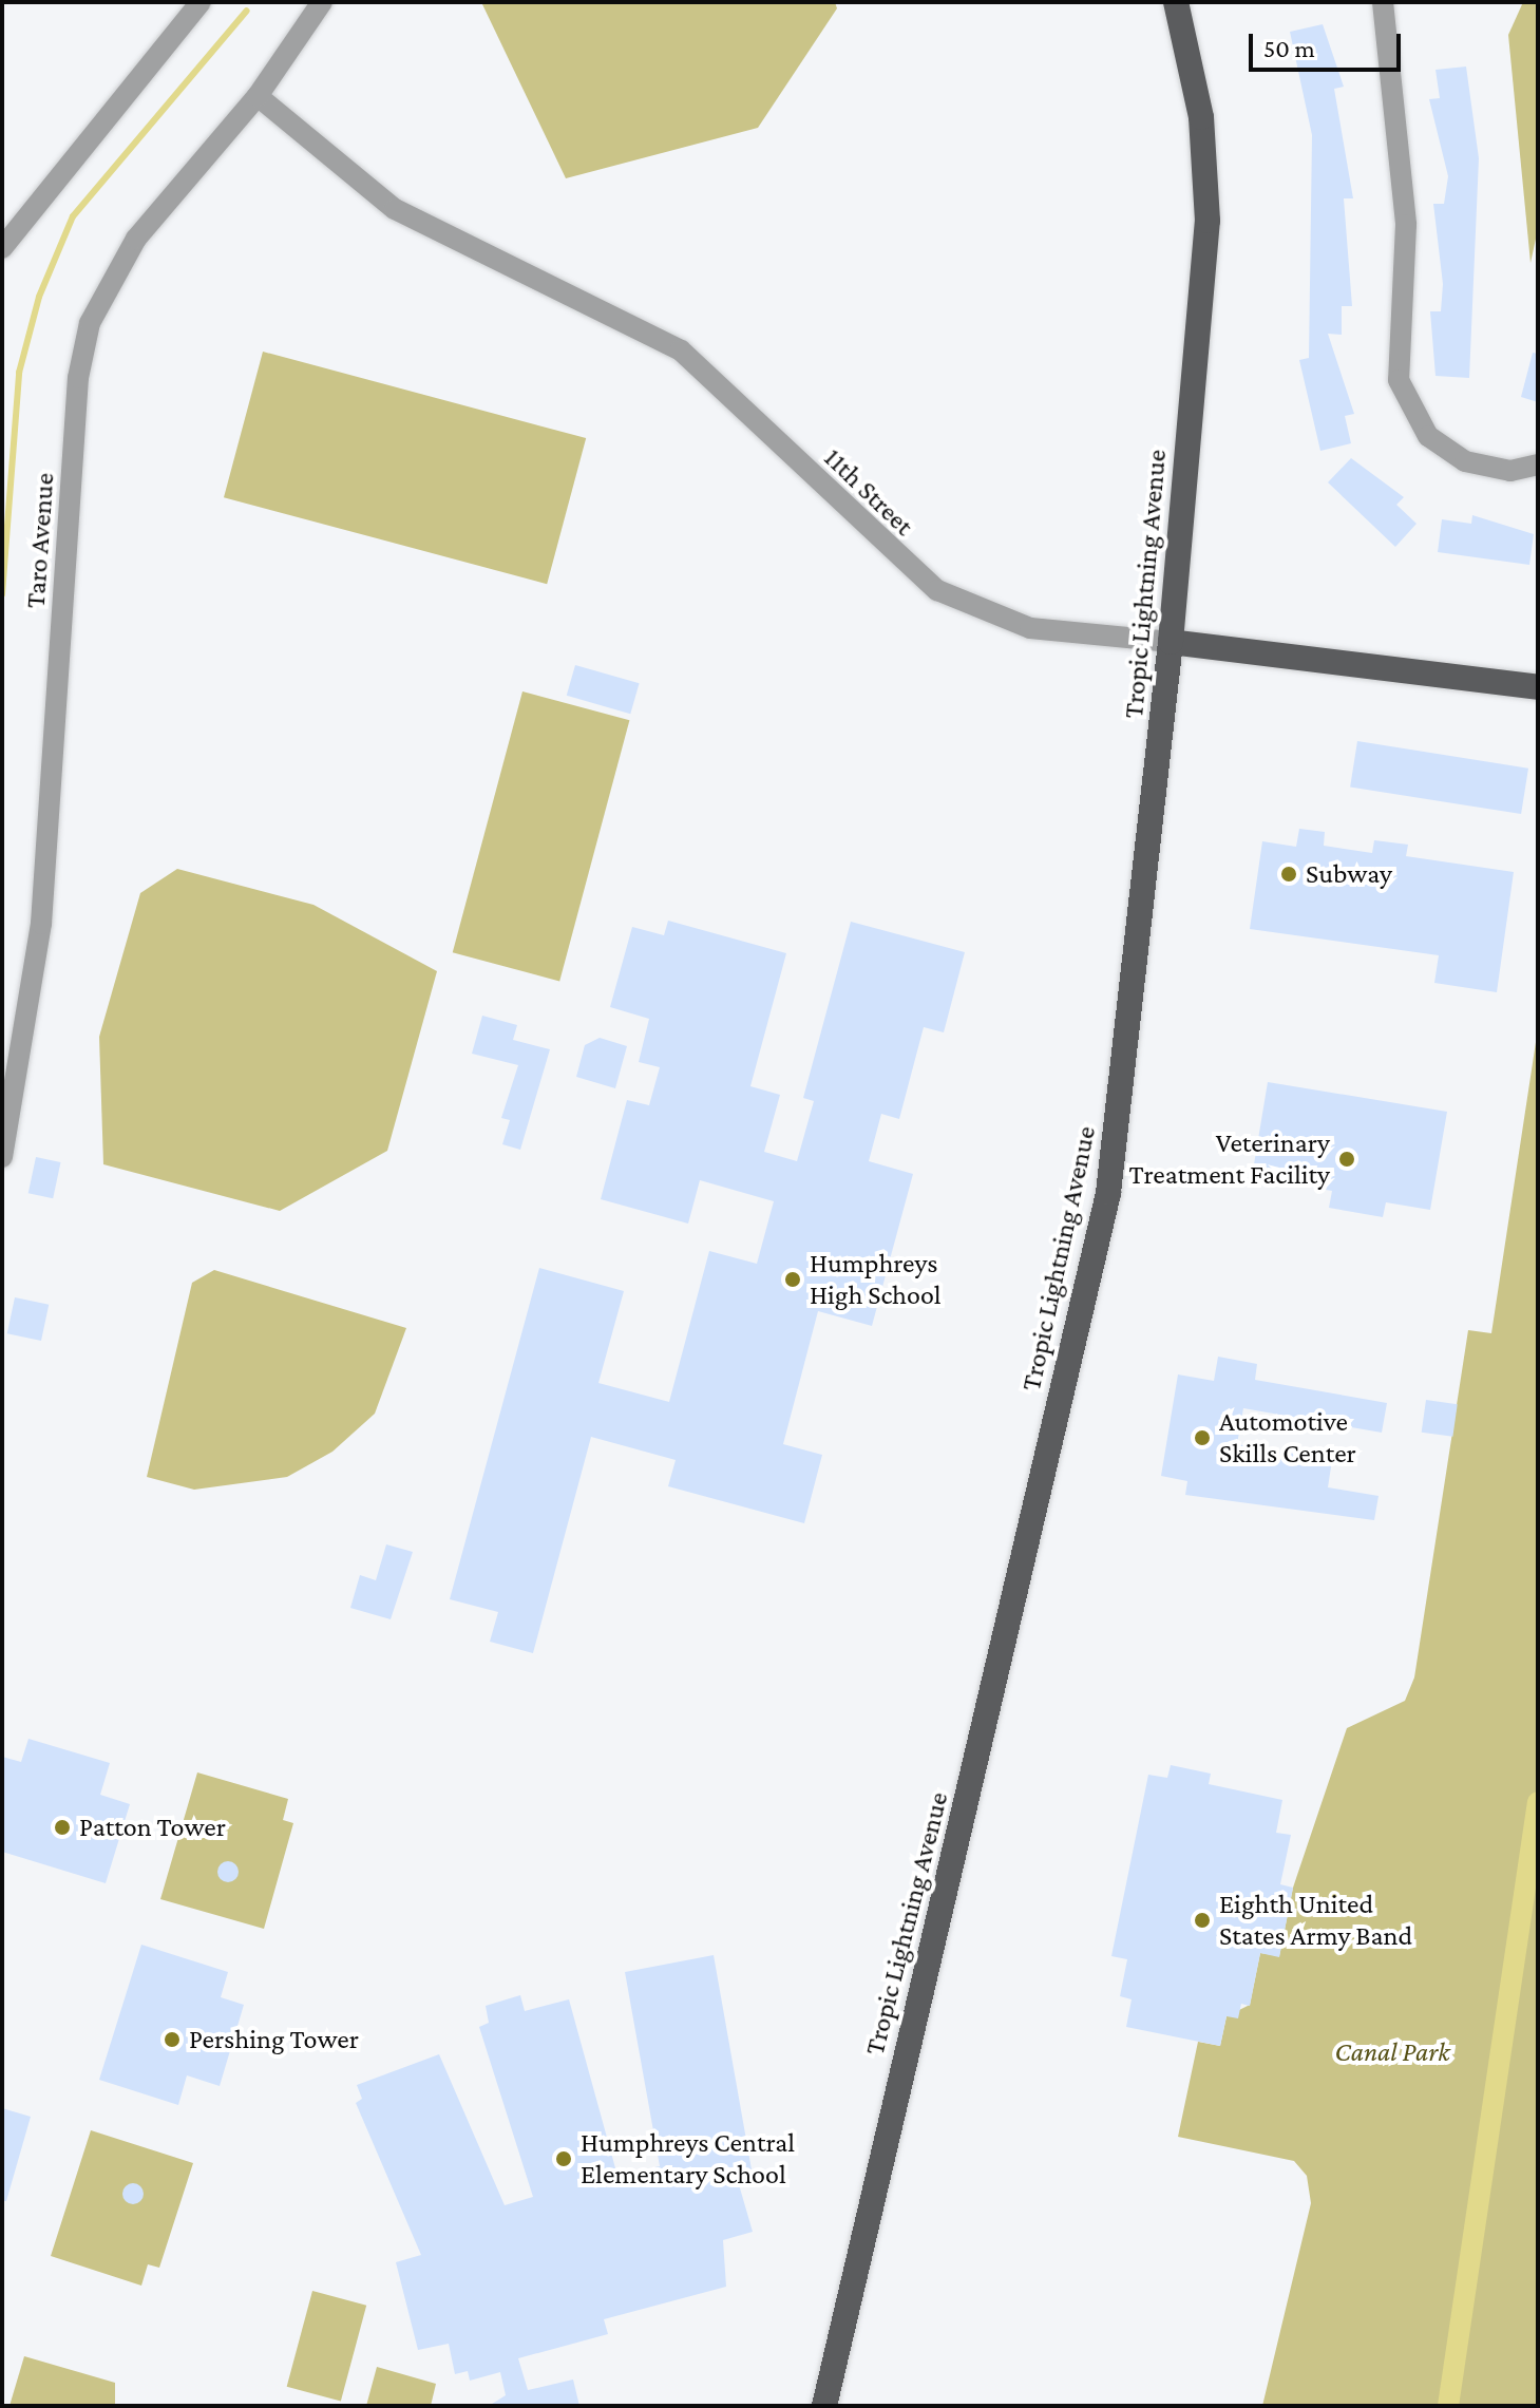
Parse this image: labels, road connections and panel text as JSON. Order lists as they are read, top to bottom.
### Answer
{
  "streets": {
    "main road": ["11th Street", "Tropic Lightning Avenue"],
    "street": ["Taro Avenue"]
  },
  "crossings": [
    ["11th Street", "Taro Avenue"],
    ["11th Street", "Tropic Lightning Avenue"]
  ],
  "parks": ["Canal Park"],
  "places": [
    "Subway",
    "Veterinary Treatment Facility",
    "Humphreys High School",
    "Automotive Skills Center",
    "Patton Tower",
    "Eighth United States Army Band",
    "Pershing Tower",
    "Humphreys Central Elementary School"
  ],
  "scale_bar": "50 m"
}
